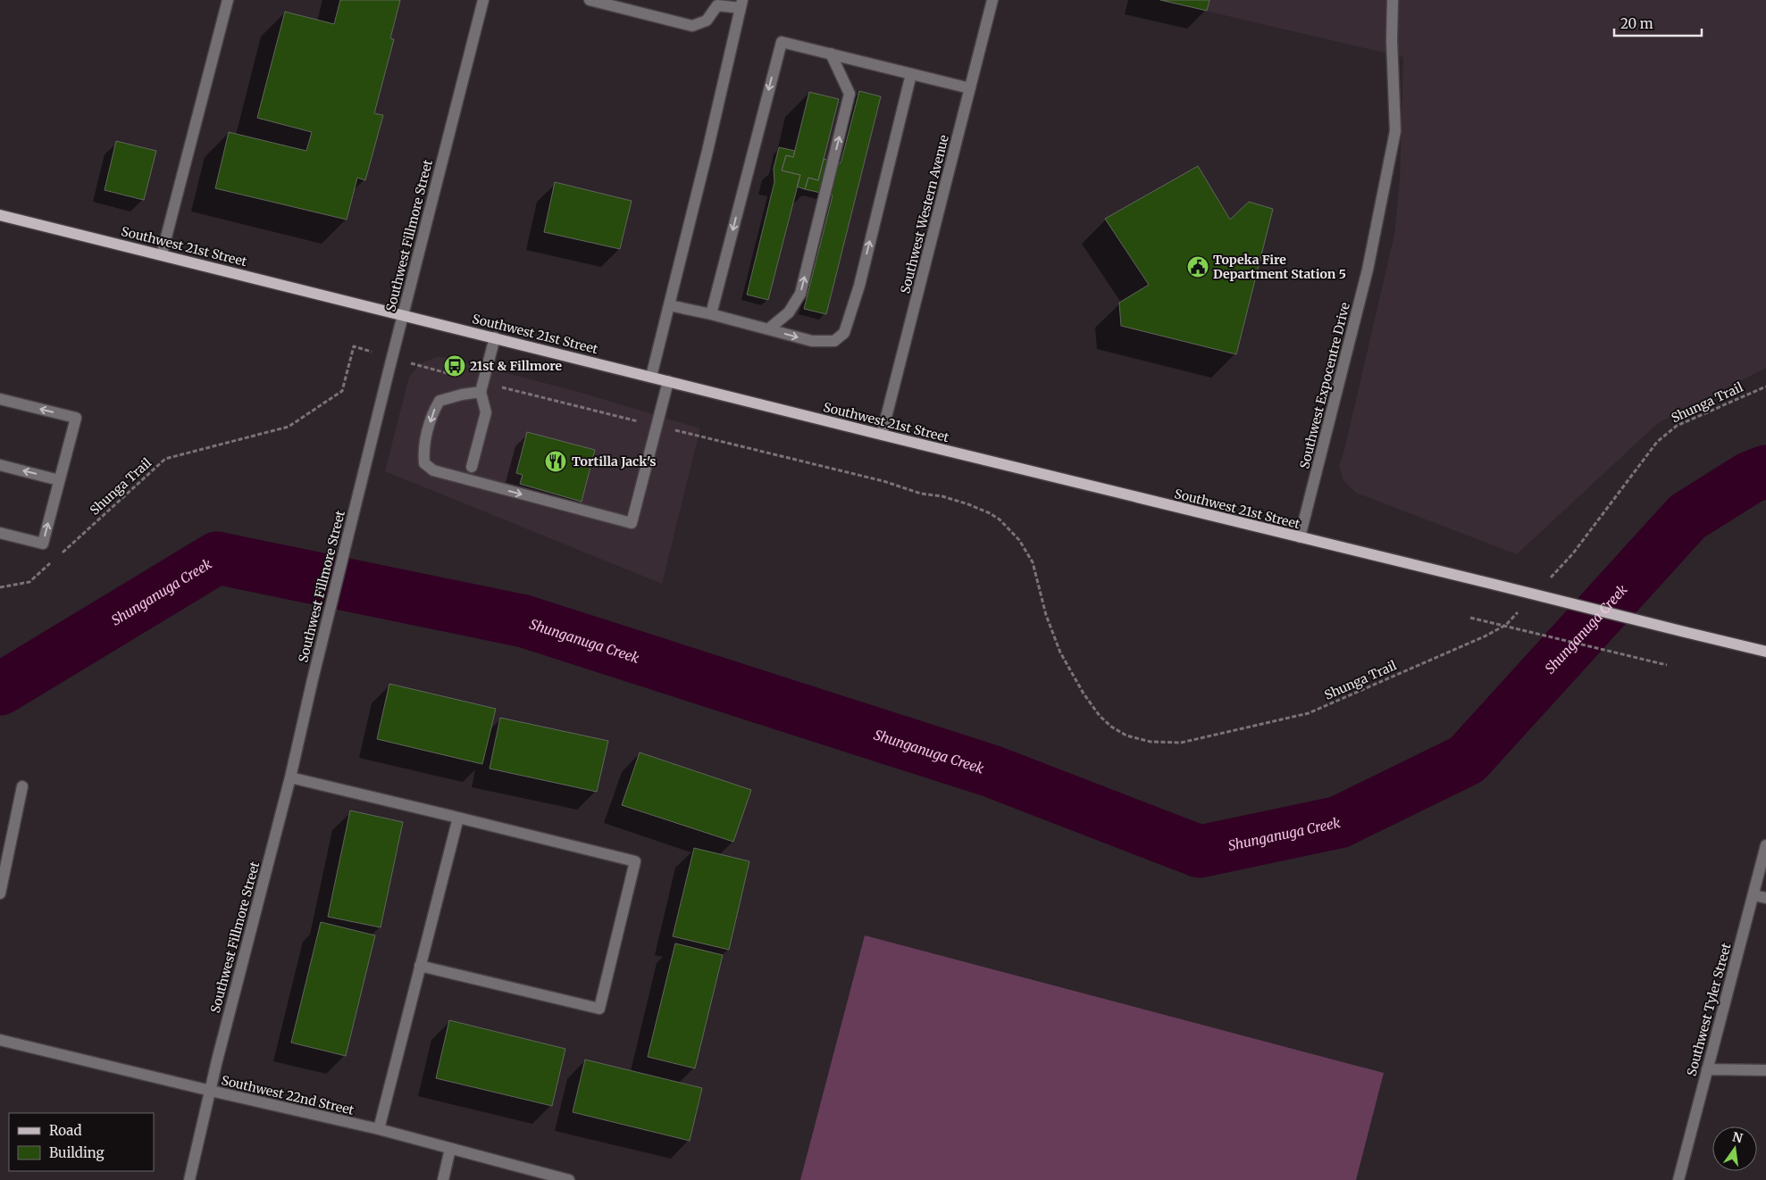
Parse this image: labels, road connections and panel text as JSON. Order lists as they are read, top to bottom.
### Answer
{
  "streets": {
    "main road": ["Southwest 21st Street"],
    "street": [
      "Southwest Western Avenue",
      "Southwest Fillmore Street",
      "Southwest Expocentre Drive",
      "Southwest Tyler Street",
      "Southwest 22nd Street"
    ],
    "path": ["Shunga Trail"]
  },
  "crossings": [
    ["Southwest Western Avenue", "Southwest 21st Street"],
    ["Southwest Fillmore Street", "Southwest 21st Street"],
    ["Southwest Fillmore Street", "Southwest 22nd Street"],
    ["Southwest 21st Street", "Southwest Expocentre Drive"]
  ],
  "water": ["Shunganuga Creek"],
  "places": {
    "public building": ["Topeka Fire Department Station 5"],
    "bus stop": ["21st & Fillmore"],
    "restaurant": ["Tortilla Jack's"]
  },
  "legend": ["Road", "Building"],
  "scale_bar": "20 m",
  "north": "top"
}
